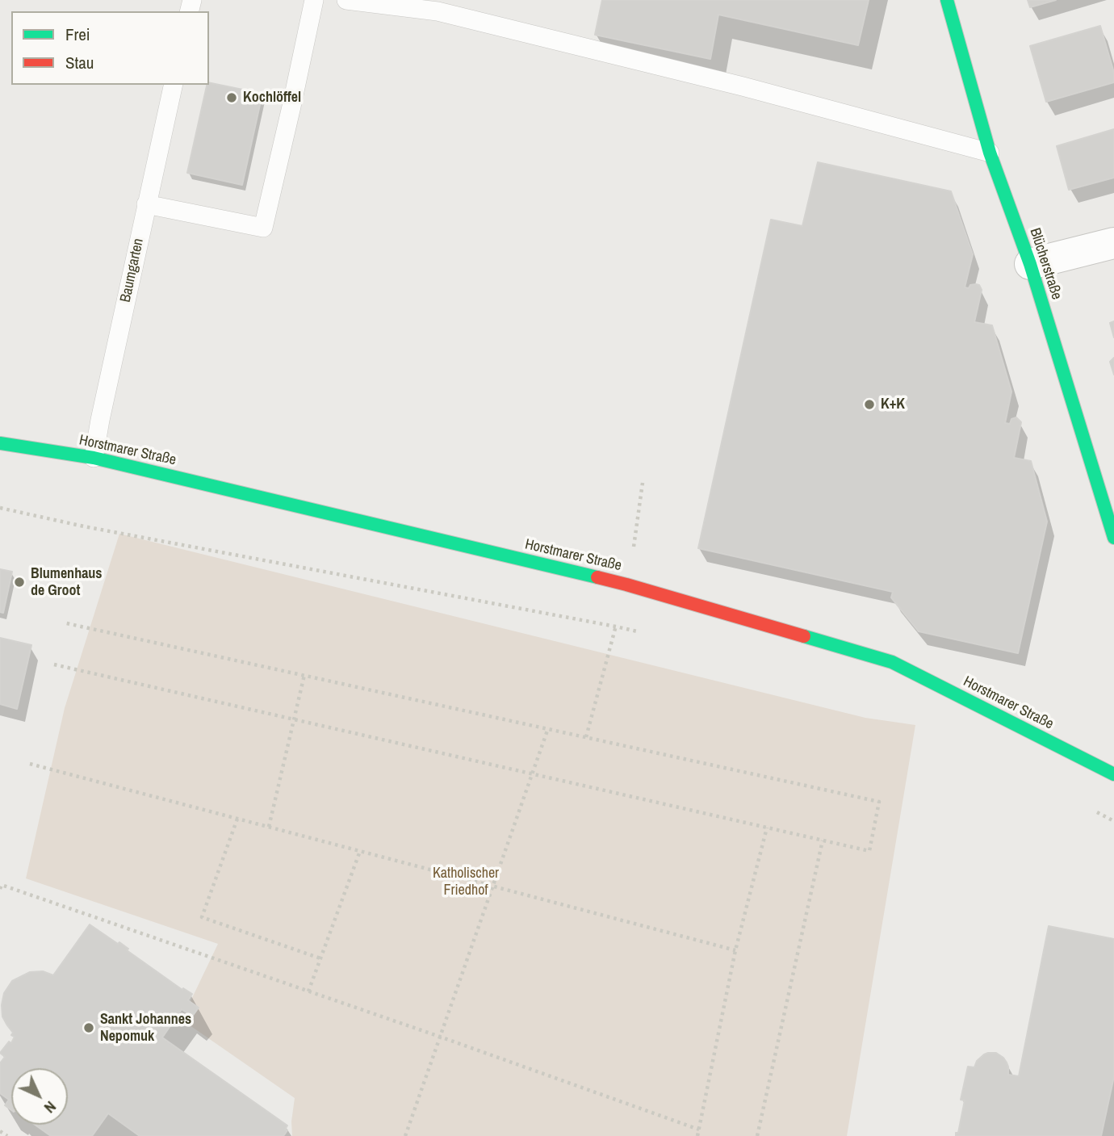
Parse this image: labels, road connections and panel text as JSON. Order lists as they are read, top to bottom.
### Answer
{
  "streets": {
    "main road": ["Blücherstraße", "Horstmarer Straße"],
    "lane": ["Baumgarten"]
  },
  "crossings": [
    ["Baumgarten", "Horstmarer Straße"]
  ],
  "parks": ["Katholischer Friedhof"],
  "places": [
    "Kochlöffel",
    "K+K",
    "Blumenhaus de Groot",
    "Sankt Johannes Nepomuk"
  ],
  "legend": ["Frei", "Stau"],
  "north": "bottom right"
}
